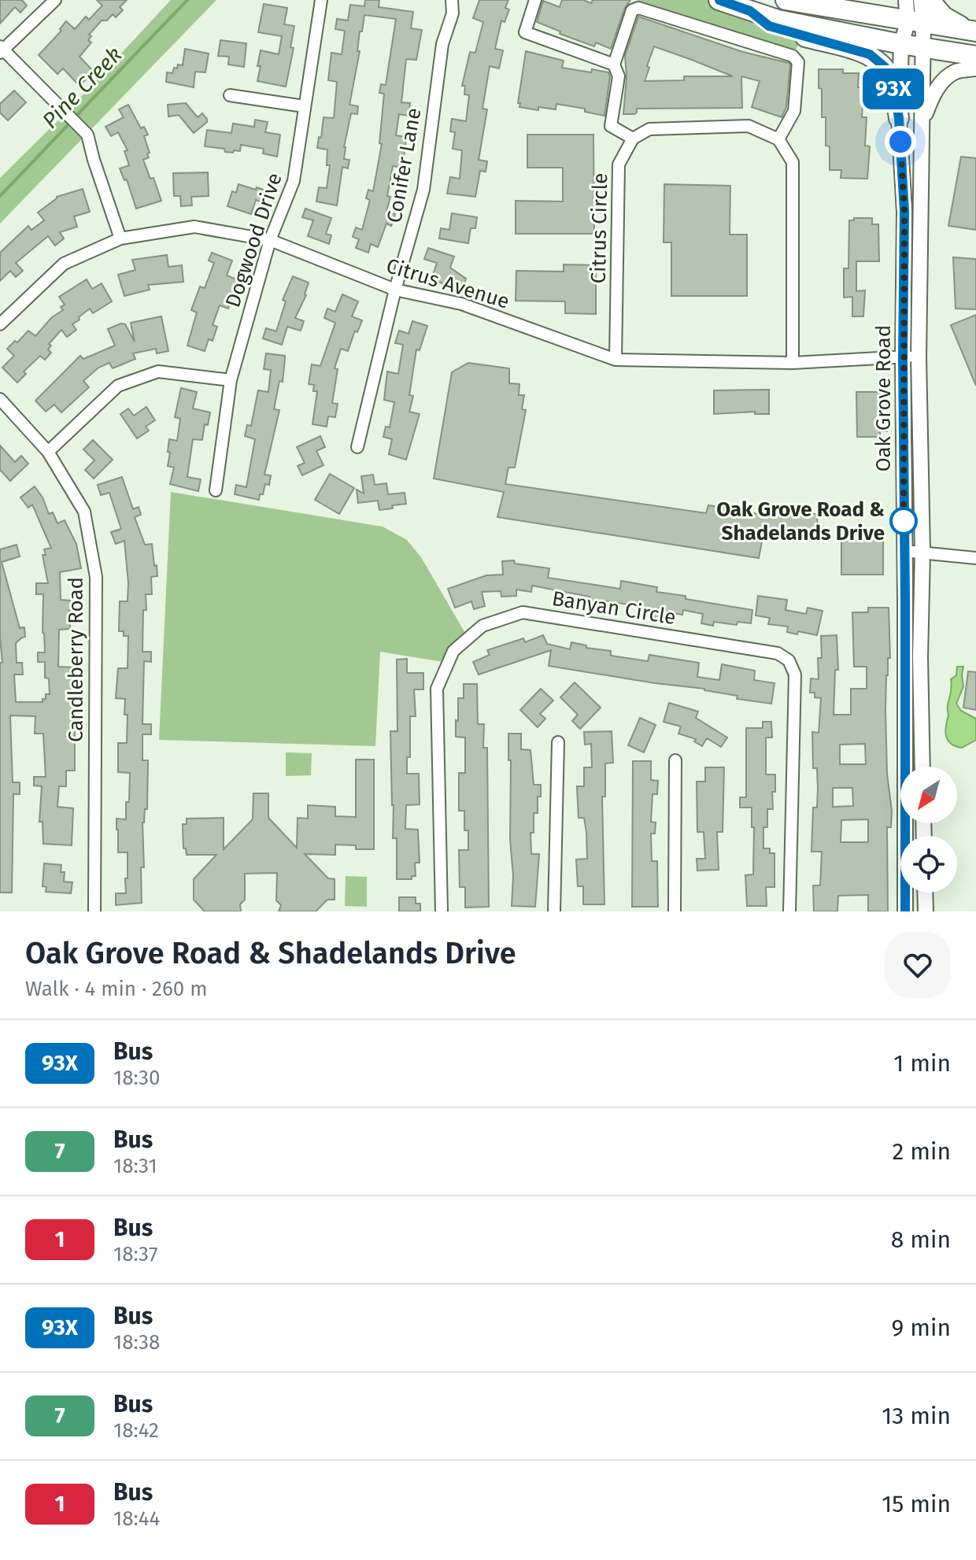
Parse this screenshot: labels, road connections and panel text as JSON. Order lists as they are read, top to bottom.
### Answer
{
  "streets": {
    "main road": ["Oak Grove Road"],
    "street": [
      "Conifer Lane",
      "Citrus Circle",
      "Dogwood Drive",
      "Citrus Avenue",
      "Banyan Circle",
      "Candleberry Road"
    ]
  },
  "crossings": [
    ["Conifer Lane", "Citrus Avenue"],
    ["Citrus Circle", "Citrus Avenue"],
    ["Dogwood Drive", "Citrus Avenue"],
    ["Citrus Avenue", "Oak Grove Road"]
  ],
  "water": ["Pine Creek"],
  "places": ["Oak Grove Road & Shadelands Drive"],
  "lines": ["bus line 93X"],
  "north": "bottom left",
  "page": {
    "on_map": "93X",
    "heading": ["Oak Grove Road & Shadelands Drive", "Walk · 4 min · 260 m"],
    "list": [
      {
        "mark": "93X",
        "name": "Bus",
        "note": "18:30",
        "value": "1 min"
      },
      {
        "mark": "7",
        "name": "Bus",
        "note": "18:31",
        "value": "2 min"
      },
      {
        "mark": "1",
        "name": "Bus",
        "note": "18:37",
        "value": "8 min"
      },
      {
        "mark": "93X",
        "name": "Bus",
        "note": "18:38",
        "value": "9 min"
      },
      {
        "mark": "7",
        "name": "Bus",
        "note": "18:42",
        "value": "13 min"
      },
      {
        "mark": "1",
        "name": "Bus",
        "note": "18:44",
        "value": "15 min"
      }
    ]
  }
}
